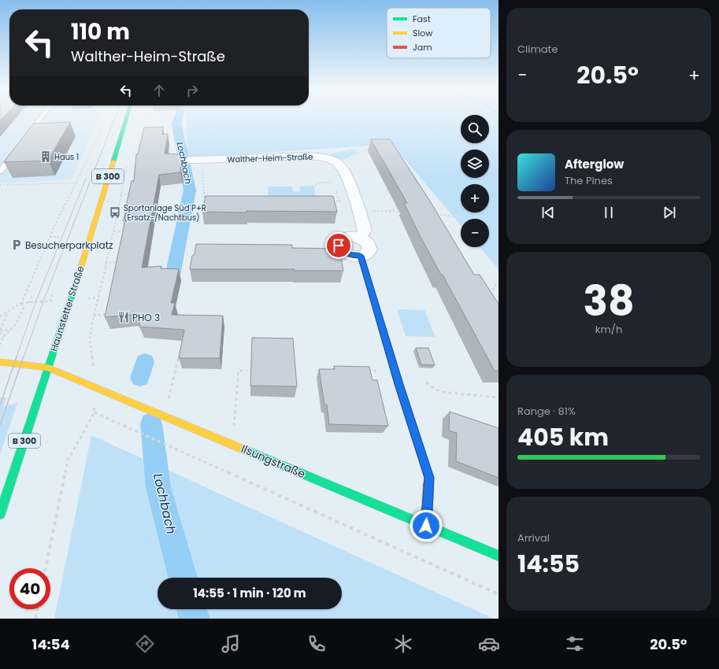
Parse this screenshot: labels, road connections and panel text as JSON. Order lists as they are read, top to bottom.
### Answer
{
  "streets": {
    "main road": ["B 300", "Haunstetter Straße", "Ilsungstraße"],
    "street": ["Walther-Heim-Straße"]
  },
  "crossings": [
    ["Haunstetter Straße", "Ilsungstraße"]
  ],
  "water": ["Lochbach"],
  "places": {
    "building": ["Haus 1"],
    "bus stop": ["Sportanlage Süd P+R (Ersatz-/Nachtbus)"],
    "parking": ["Besucherparkplatz"],
    "restaurant": ["PHO 3"]
  },
  "legend": ["Fast", "Slow", "Jam"],
  "page": {
    "tile": [
      "Climate",
      ["38", "km/h"],
      ["Range · 81%", "405 km"],
      ["Arrival", "14:55"]
    ],
    "turn": ["110 m", "Walther-Heim-Straße"],
    "heat": ["−", "20.5°", "+"],
    "map_buttons": ["+", "−"],
    "song": ["Afterglow", "The Pines"],
    "limit": "40",
    "trip": "14:55 · 1 min · 120 m",
    "tabs": ["14:54", "20.5°"]
  }
}
